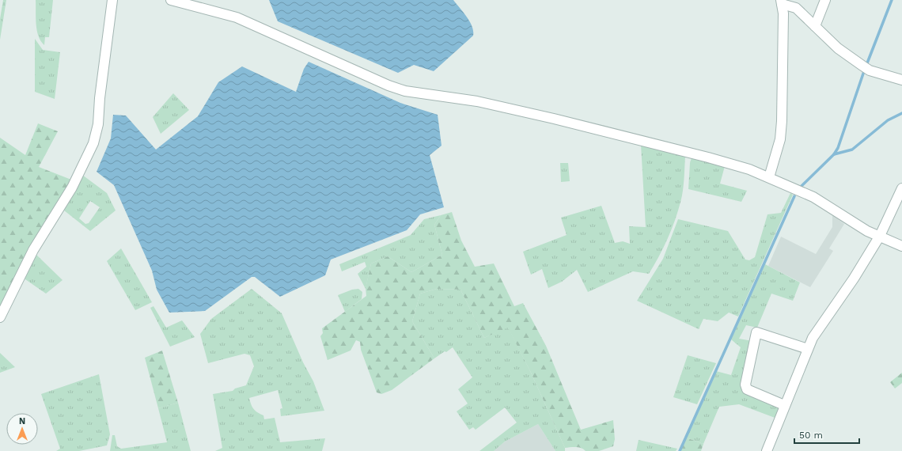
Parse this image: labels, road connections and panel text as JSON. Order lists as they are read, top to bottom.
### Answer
{
  "scale_bar": "50 m",
  "north": "top"
}
